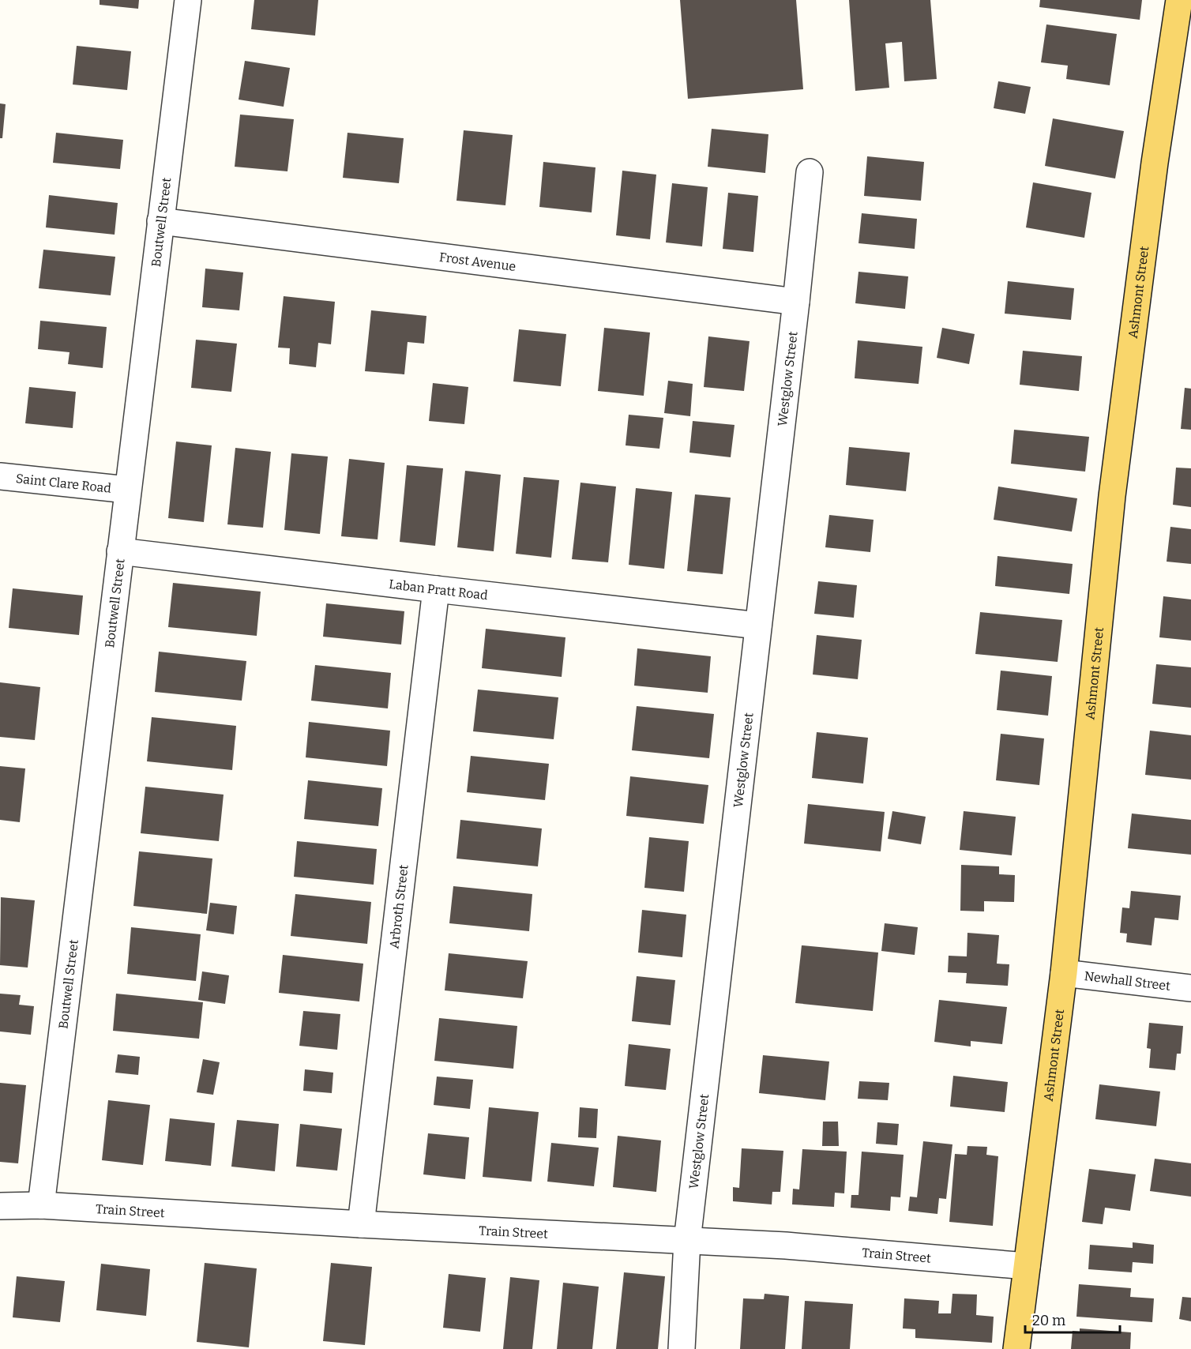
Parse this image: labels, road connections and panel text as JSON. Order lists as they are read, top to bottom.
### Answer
{
  "streets": {
    "main road": ["Ashmont Street"],
    "street": [
      "Boutwell Street",
      "Frost Avenue",
      "Westglow Street",
      "Saint Clare Road",
      "Laban Pratt Road",
      "Arbroth Street",
      "Newhall Street",
      "Train Street"
    ]
  },
  "crossings": [
    ["Boutwell Street", "Frost Avenue"],
    ["Boutwell Street", "Saint Clare Road"],
    ["Boutwell Street", "Laban Pratt Road"],
    ["Boutwell Street", "Train Street"],
    ["Frost Avenue", "Westglow Street"],
    ["Ashmont Street", "Newhall Street"],
    ["Ashmont Street", "Train Street"],
    ["Westglow Street", "Laban Pratt Road"],
    ["Westglow Street", "Train Street"],
    ["Laban Pratt Road", "Arbroth Street"],
    ["Arbroth Street", "Train Street"]
  ],
  "scale_bar": "20 m"
}
